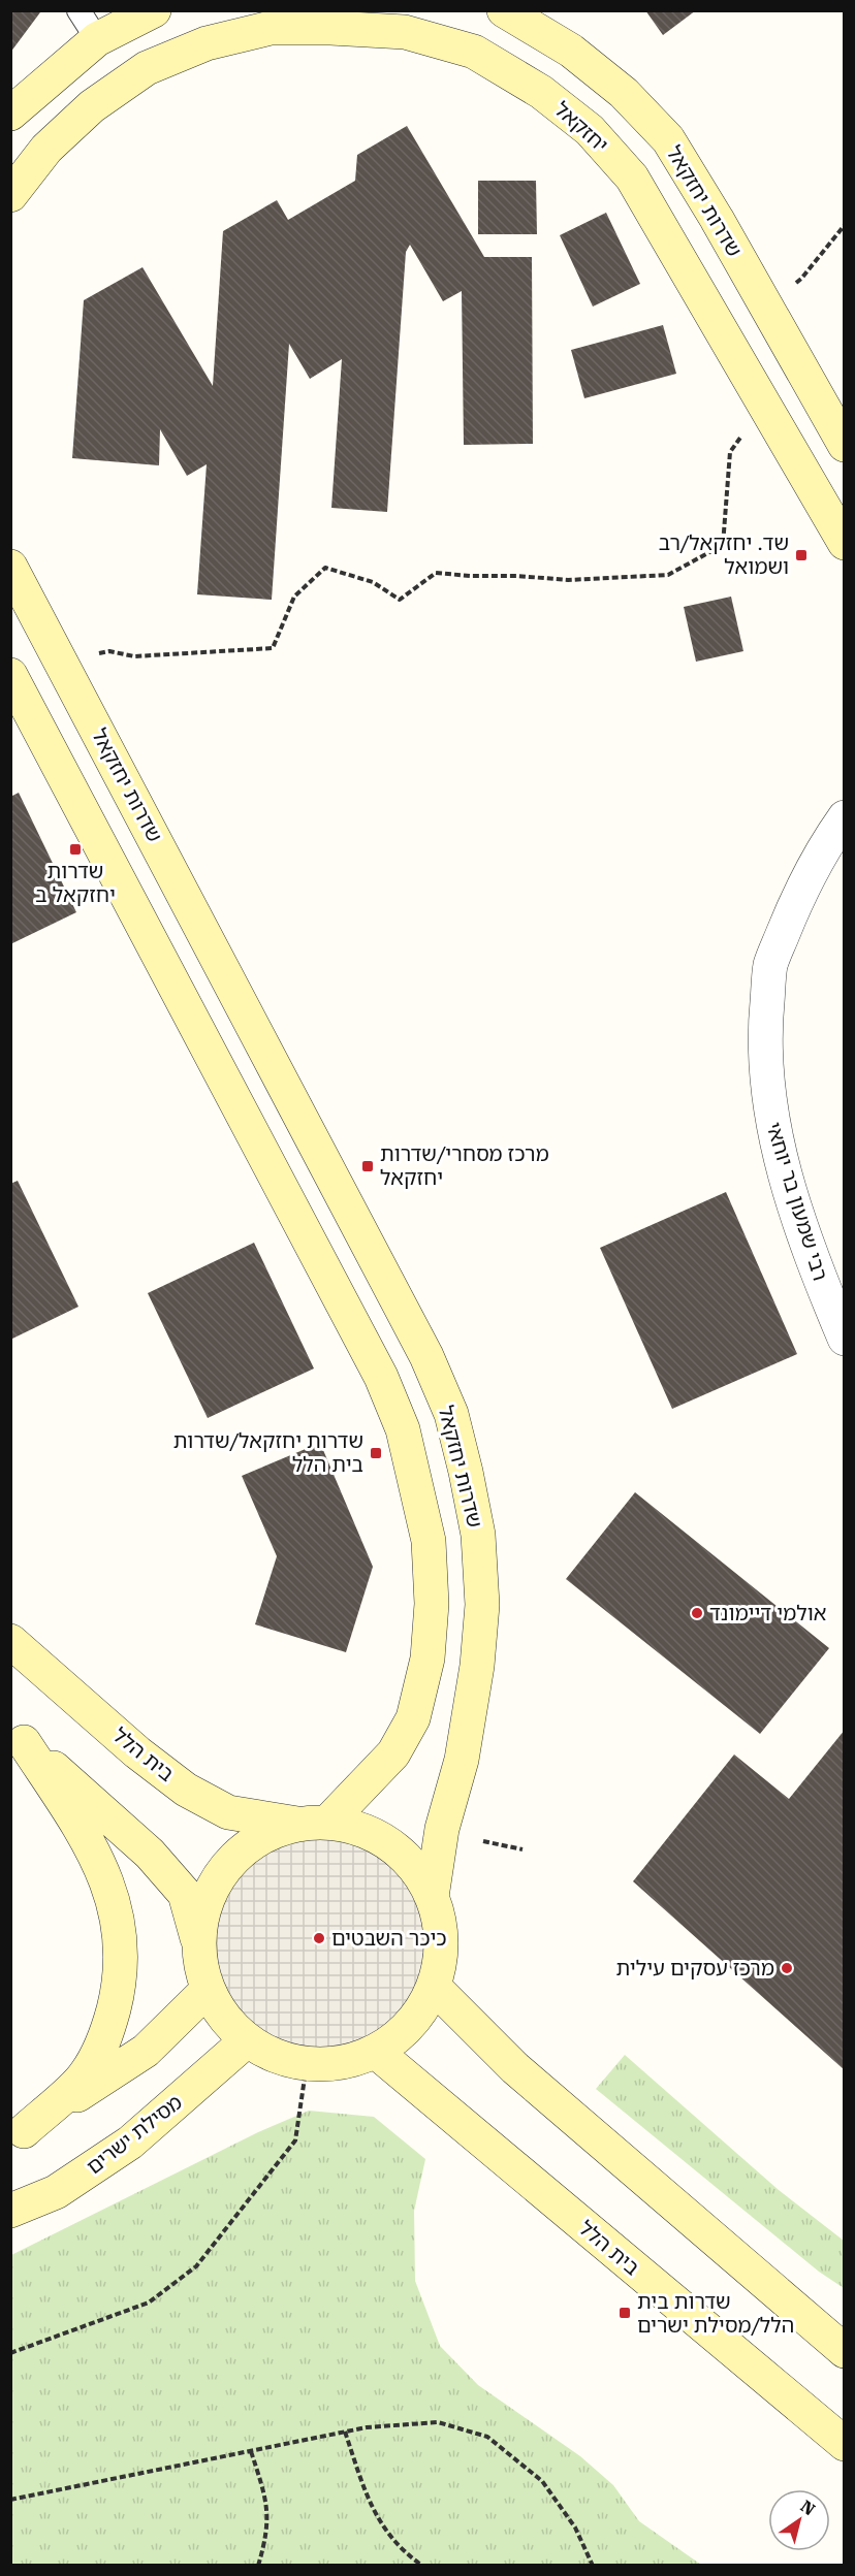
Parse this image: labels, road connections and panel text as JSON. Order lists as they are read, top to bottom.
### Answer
{
  "streets": {
    "street": [
      "יחזקאל",
      "שדרות יחזקאל",
      "רבי שמעון בר יוחאי",
      "בית הלל",
      "מסילת ישרים"
    ]
  },
  "crossings": [
    ["שדרות יחזקאל", "בית הלל"]
  ],
  "places": {
    "transit": [
      "שד. יחזקאל/רב ושמואל",
      "שדרות יחזקאל ב",
      "מרכז מסחרי/שדרות יחזקאל",
      "שדרות יחזקאל/שדרות בית הלל",
      "שדרות בית הלל/מסילת ישרים"
    ],
    "other": ["אולמי דיימונד", "כיכר השבטים", "מרכז עסקים עילית"]
  },
  "north": "top right"
}
